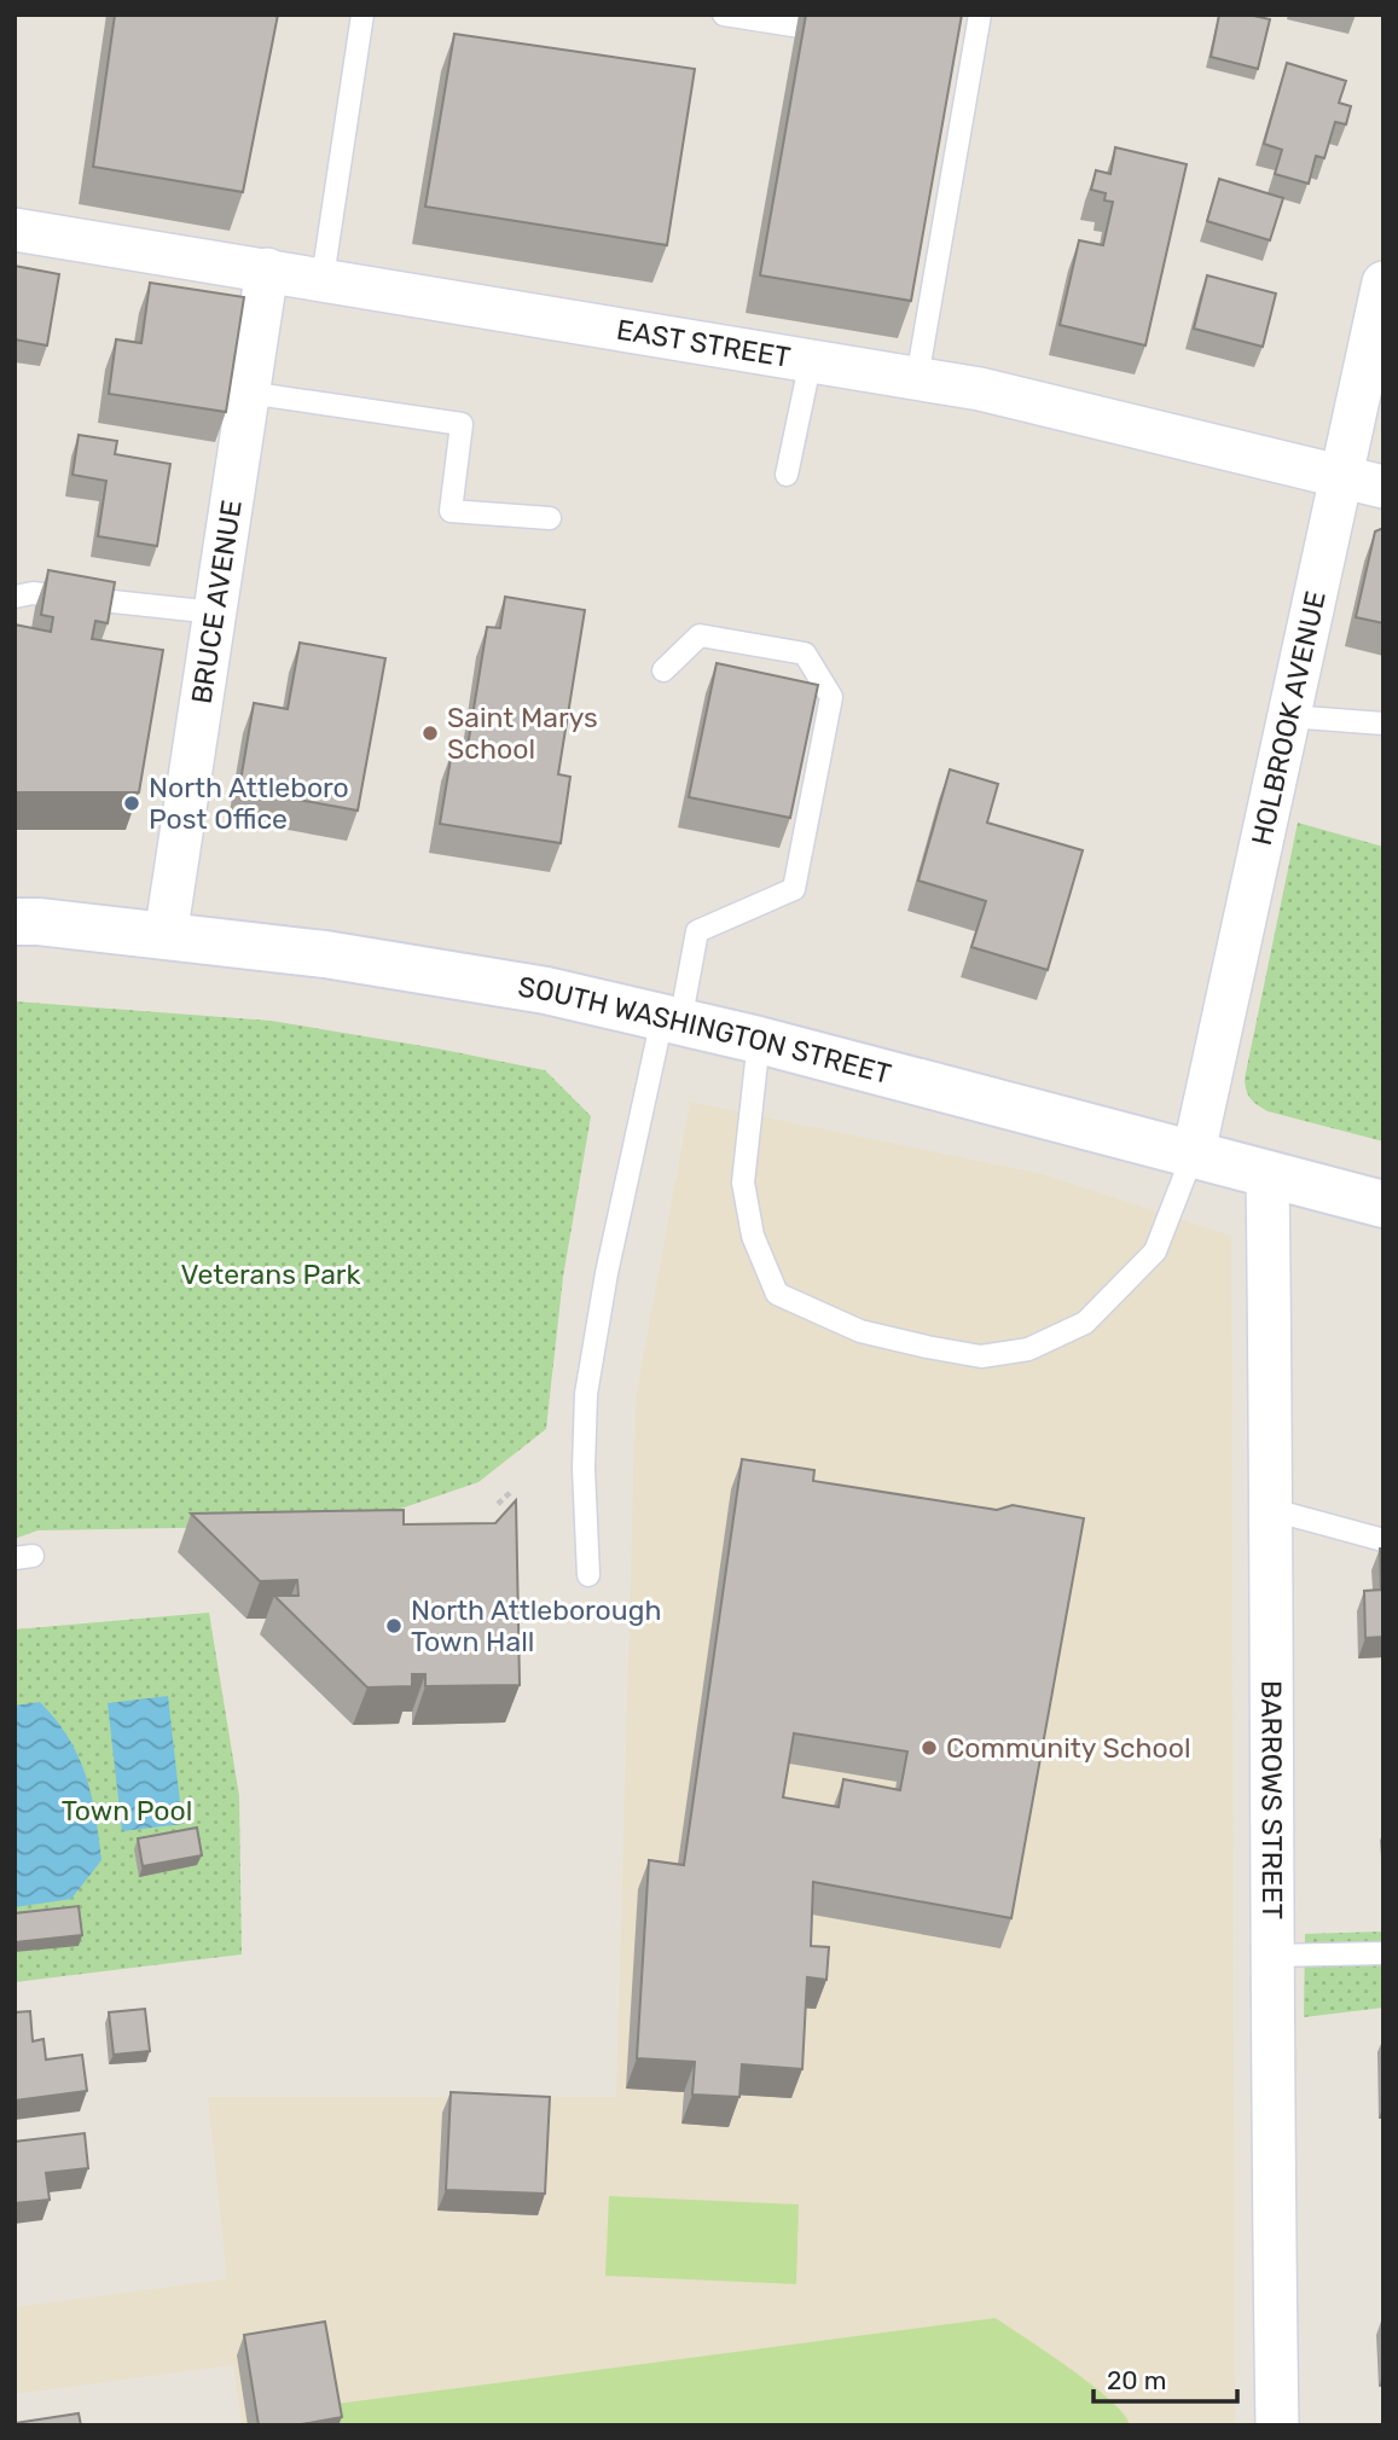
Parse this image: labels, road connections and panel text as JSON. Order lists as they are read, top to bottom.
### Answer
{
  "streets": {
    "main road": ["SOUTH WASHINGTON STREET"],
    "street": [
      "EAST STREET",
      "BRUCE AVENUE",
      "HOLBROOK AVENUE",
      "BARROWS STREET"
    ]
  },
  "crossings": [
    ["EAST STREET", "BRUCE AVENUE"],
    ["EAST STREET", "HOLBROOK AVENUE"],
    ["BRUCE AVENUE", "SOUTH WASHINGTON STREET"],
    ["HOLBROOK AVENUE", "SOUTH WASHINGTON STREET"],
    ["SOUTH WASHINGTON STREET", "BARROWS STREET"]
  ],
  "parks": ["Veterans Park", "Town Pool"],
  "places": [
    "Saint Marys School",
    "North Attleboro Post Office",
    "North Attleborough Town Hall",
    "Community School"
  ],
  "scale_bar": "20 m"
}
